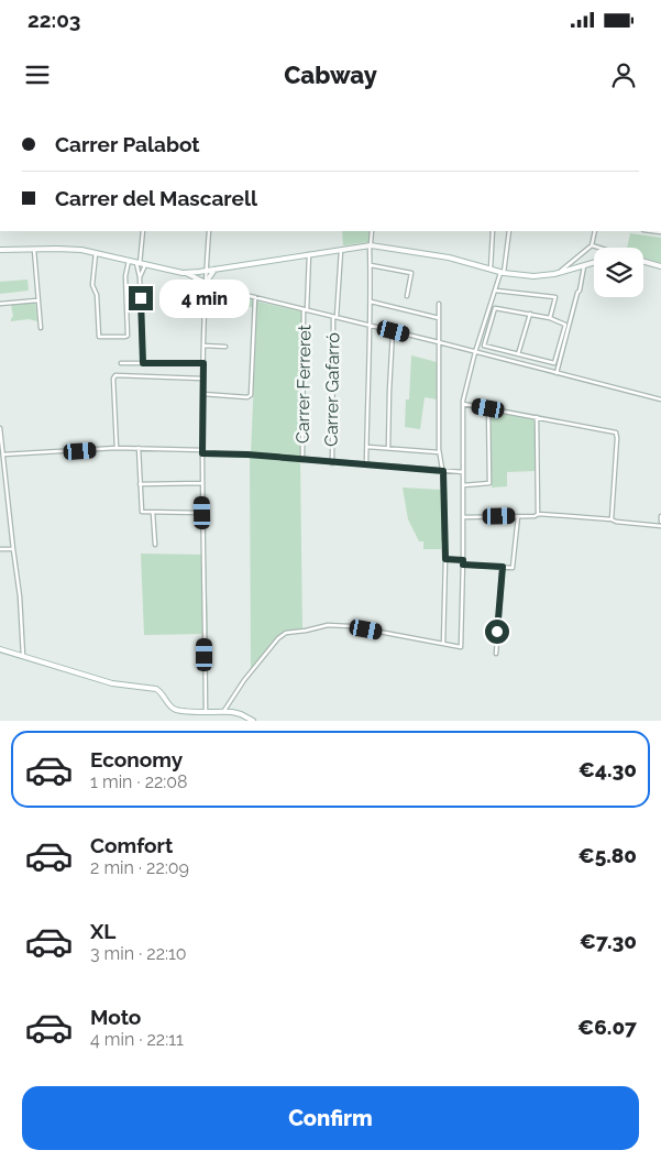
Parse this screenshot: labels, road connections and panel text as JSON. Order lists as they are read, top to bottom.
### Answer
{
  "streets": {
    "street": ["Carrer Ferreret", "Carrer Gafarró"]
  },
  "page": {
    "status": "22:03",
    "header": "Cabway",
    "banner": ["Carrer Palabot", "Carrer del Mascarell"],
    "bubble": "4 min",
    "list": [
      {
        "name": "Economy",
        "note": "1 min · 22:08",
        "value": "€4.30"
      },
      {
        "name": "Comfort",
        "note": "2 min · 22:09",
        "value": "€5.80"
      },
      {
        "name": "XL",
        "note": "3 min · 22:10",
        "value": "€7.30"
      },
      {
        "name": "Moto",
        "note": "4 min · 22:11",
        "value": "€6.07"
      }
    ],
    "buttons": "Confirm"
  }
}
